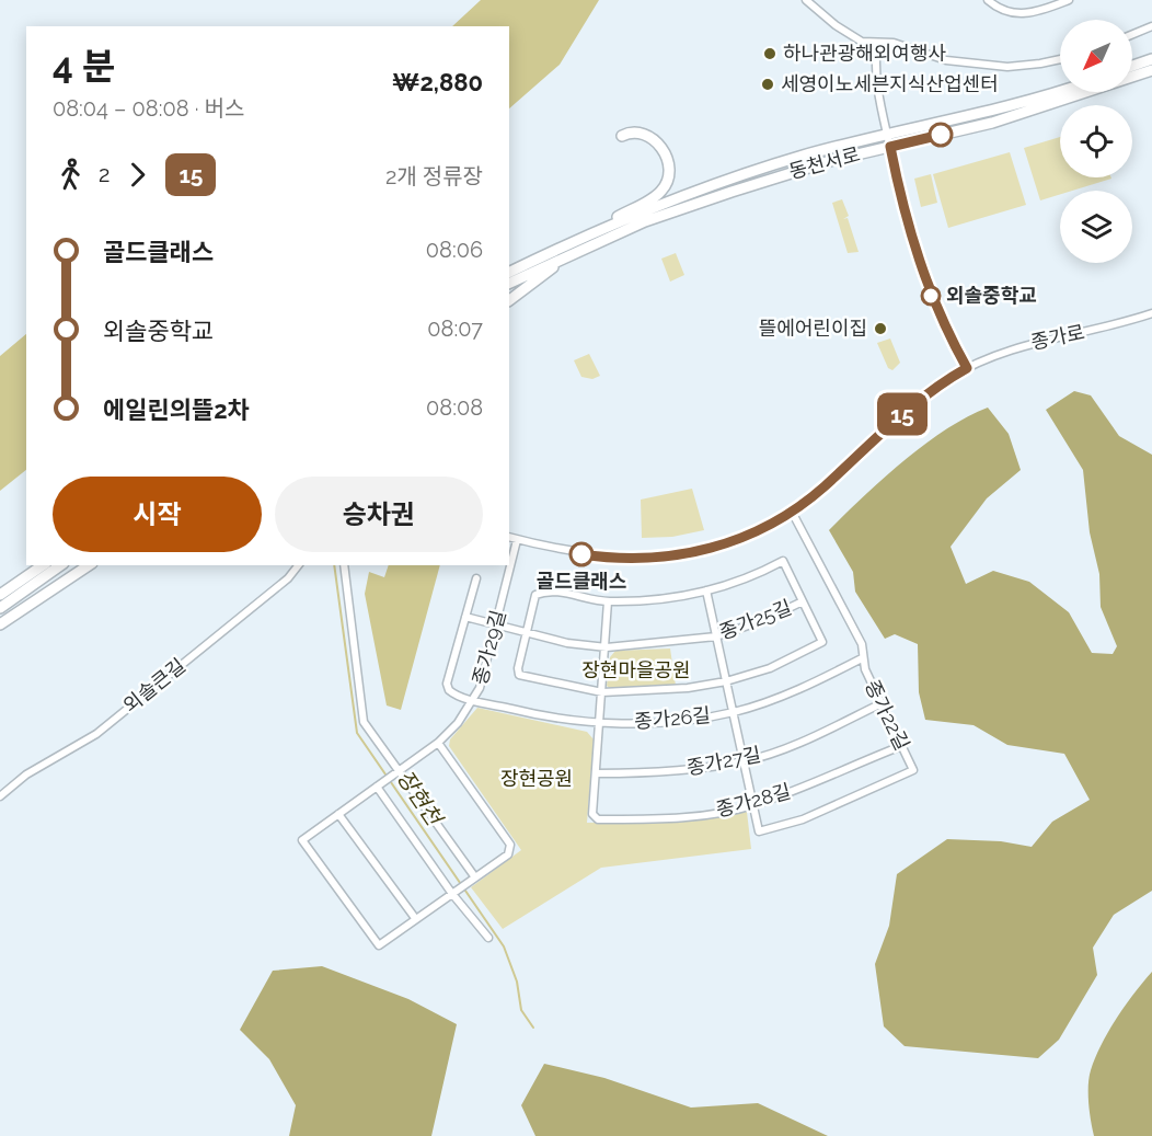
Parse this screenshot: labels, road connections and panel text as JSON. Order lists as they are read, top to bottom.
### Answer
{
  "streets": {
    "main road": ["동천서로"],
    "street": [
      "종가로",
      "종가25길",
      "종가29길",
      "외솔큰길",
      "종가22길",
      "종가26길",
      "종가27길",
      "종가28길"
    ]
  },
  "crossings": [
    ["종가로", "종가29길"],
    ["종가로", "종가22길"],
    ["종가25길", "종가29길"],
    ["종가25길", "종가26길"],
    ["종가29길", "종가26길"],
    ["종가22길", "종가26길"],
    ["종가22길", "종가27길"],
    ["종가22길", "종가28길"],
    ["종가27길", "종가28길"]
  ],
  "water": ["장현천"],
  "parks": ["장현마을공원", "장현공원"],
  "places": [
    "하나관광해외여행사",
    "세영이노세븐지식산업센터",
    "외솔중학교",
    "뜰에어린이집",
    "골드클래스"
  ],
  "lines": ["bus line 15"],
  "north": "bottom left",
  "page": {
    "on_map": "15",
    "heading": ["4 분", "08:04 – 08:08 · 버스", "₩2,880"],
    "legs": ["2", "15", "2개 정류장"],
    "list": [
      {
        "name": "골드클래스",
        "value": "08:06"
      },
      {
        "name": "외솔중학교",
        "value": "08:07"
      },
      {
        "name": "에일린의뜰2차",
        "value": "08:08"
      }
    ],
    "buttons": ["시작", "승차권"]
  }
}
